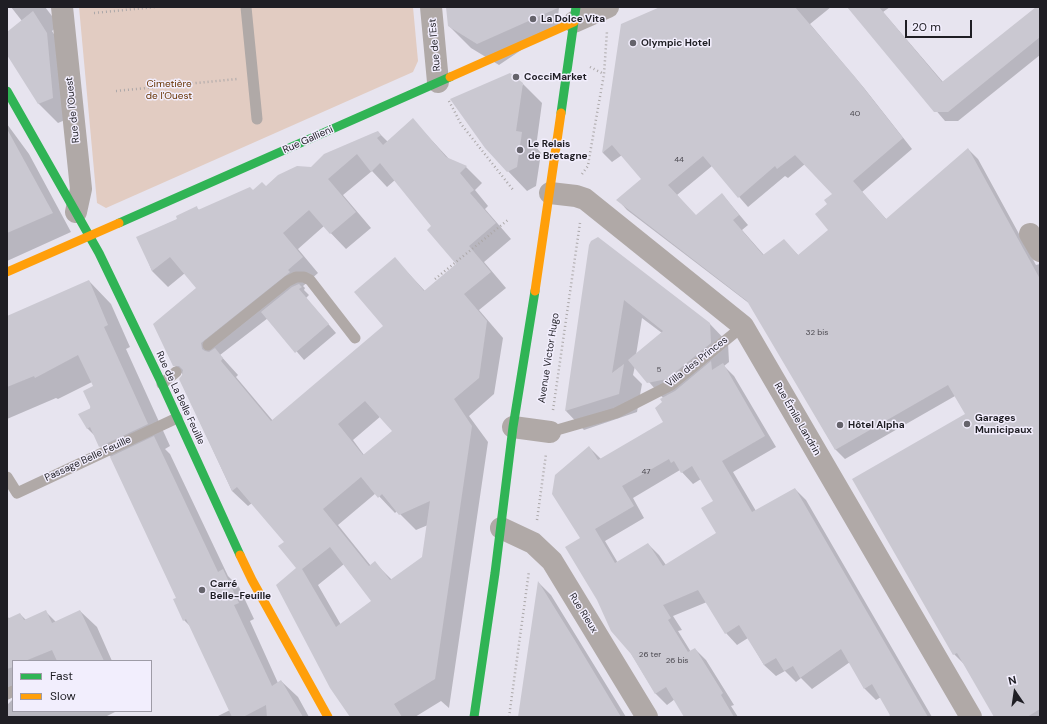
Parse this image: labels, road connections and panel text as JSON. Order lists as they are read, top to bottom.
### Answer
{
  "streets": {
    "street": [
      "Rue de l'Est",
      "Rue de l'Ouest",
      "Rue Gallieni",
      "Villa des Princes",
      "Rue de La Belle Feuille",
      "Rue Émile Landrin",
      "Rue Rieux"
    ],
    "lane": ["Passage Belle Feuille"],
    "path": ["Avenue Victor Hugo"]
  },
  "crossings": [
    ["Rue de l'Est", "Rue Gallieni"],
    ["Rue de l'Ouest", "Rue de La Belle Feuille"],
    ["Rue Gallieni", "Avenue Victor Hugo"],
    ["Rue Gallieni", "Rue de La Belle Feuille"],
    ["Avenue Victor Hugo", "Villa des Princes"],
    ["Avenue Victor Hugo", "Rue Émile Landrin"],
    ["Avenue Victor Hugo", "Rue Rieux"],
    ["Villa des Princes", "Rue Émile Landrin"],
    ["Rue de La Belle Feuille", "Passage Belle Feuille"]
  ],
  "parks": ["Cimetière de l'Ouest"],
  "places": [
    "La Dolce Vita",
    "Olympic Hotel",
    "CocciMarket",
    "Le Relais de Bretagne",
    "Garages Municipaux",
    "Hôtel Alpha",
    "Carré Belle-Feuille"
  ],
  "house_numbers": [
    "40",
    "44",
    "32 bis",
    "5",
    "47",
    "26 ter",
    "26 bis"
  ],
  "legend": ["Fast", "Slow"],
  "scale_bar": "20 m",
  "north": "top"
}
